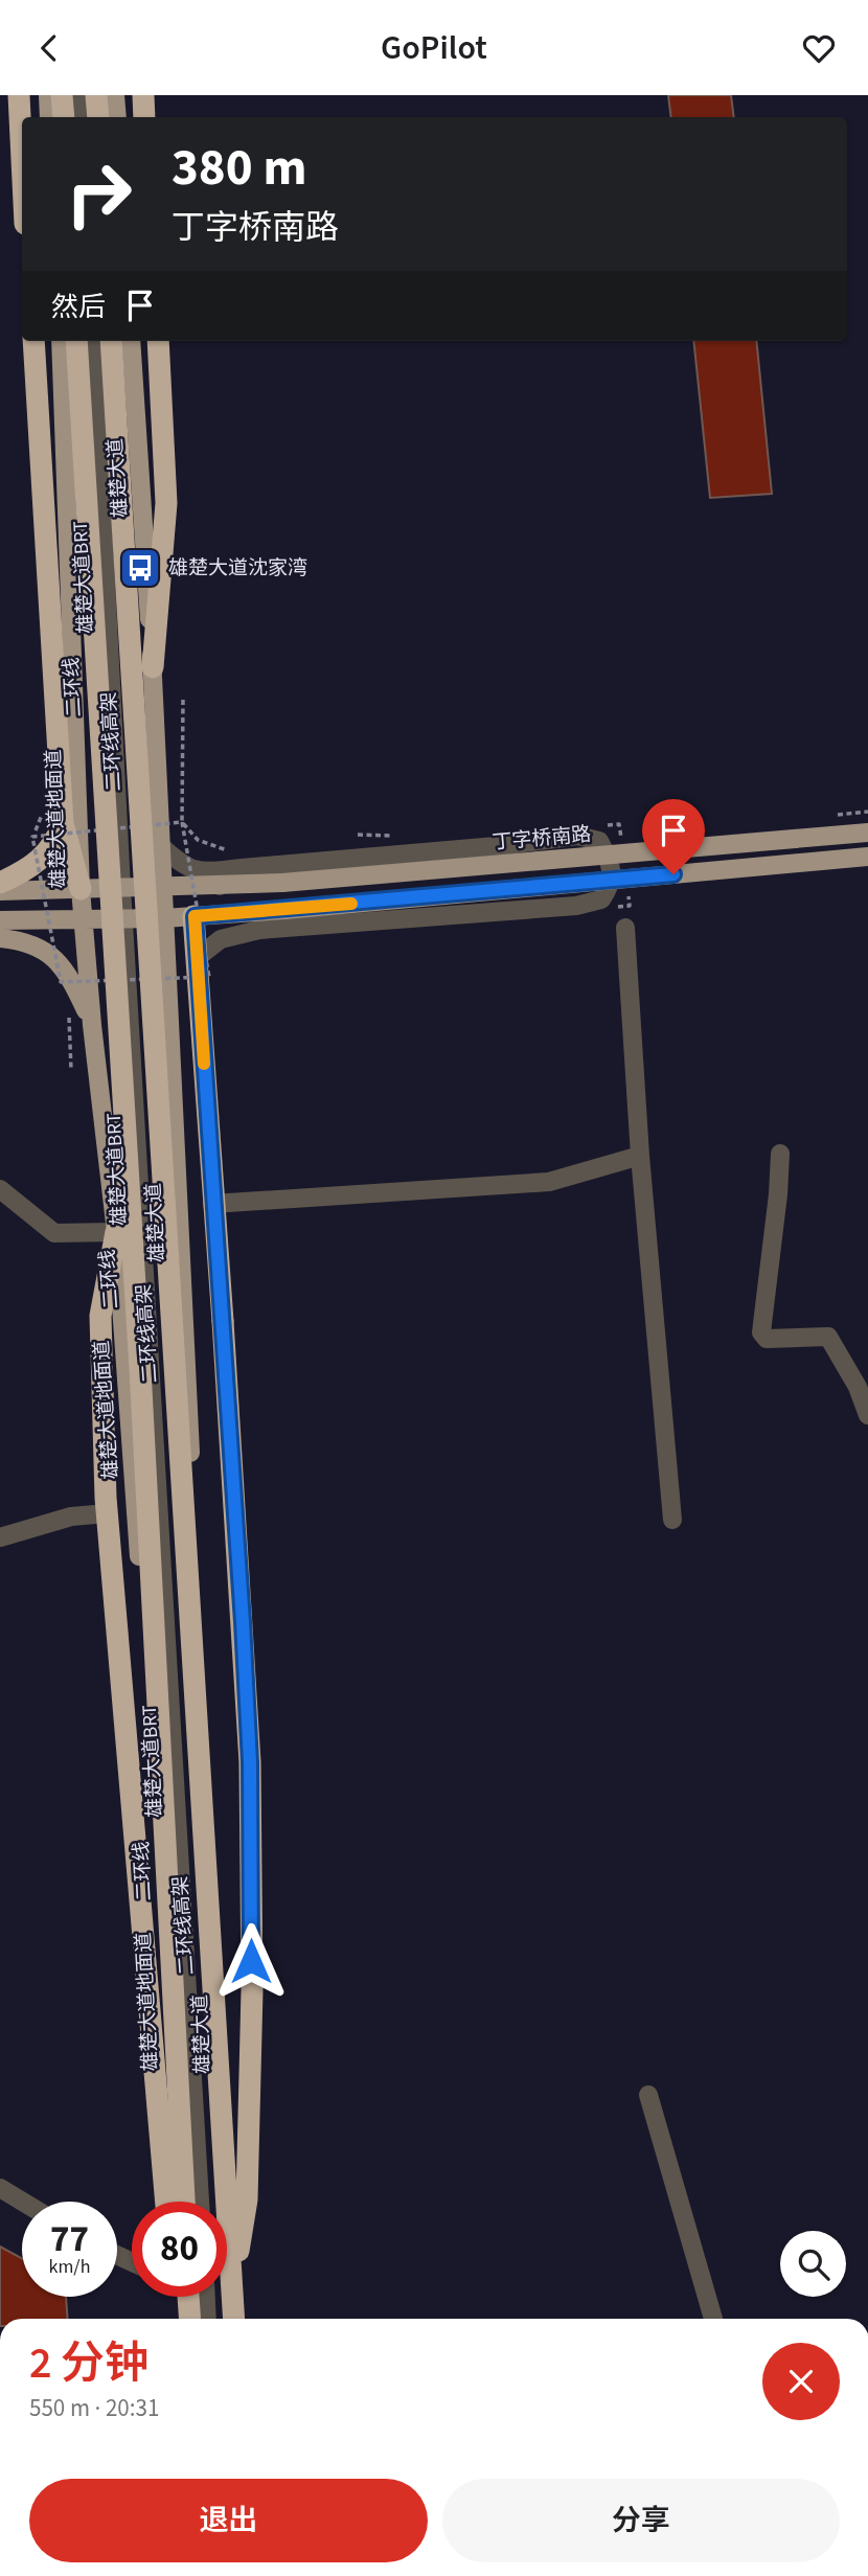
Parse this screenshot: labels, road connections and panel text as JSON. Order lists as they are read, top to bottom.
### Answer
{
  "streets": {
    "highway": ["二环线", "二环线高架"],
    "main road": ["雄楚大道", "雄楚大道地面道", "丁字桥南路"],
    "street": ["雄楚大道BRT"]
  },
  "crossings": [
    ["雄楚大道", "丁字桥南路"],
    ["雄楚大道BRT", "丁字桥南路"],
    ["雄楚大道地面道", "丁字桥南路"]
  ],
  "places": {
    "bus stop": ["雄楚大道沈家湾"]
  },
  "page": {
    "header": "GoPilot",
    "turn": ["380 m", "丁字桥南路"],
    "then": "然后",
    "speed": "77 km/h",
    "limit": "80",
    "heading": ["2 分钟", "550 m · 20:31"],
    "buttons": ["退出", "分享"]
  }
}
